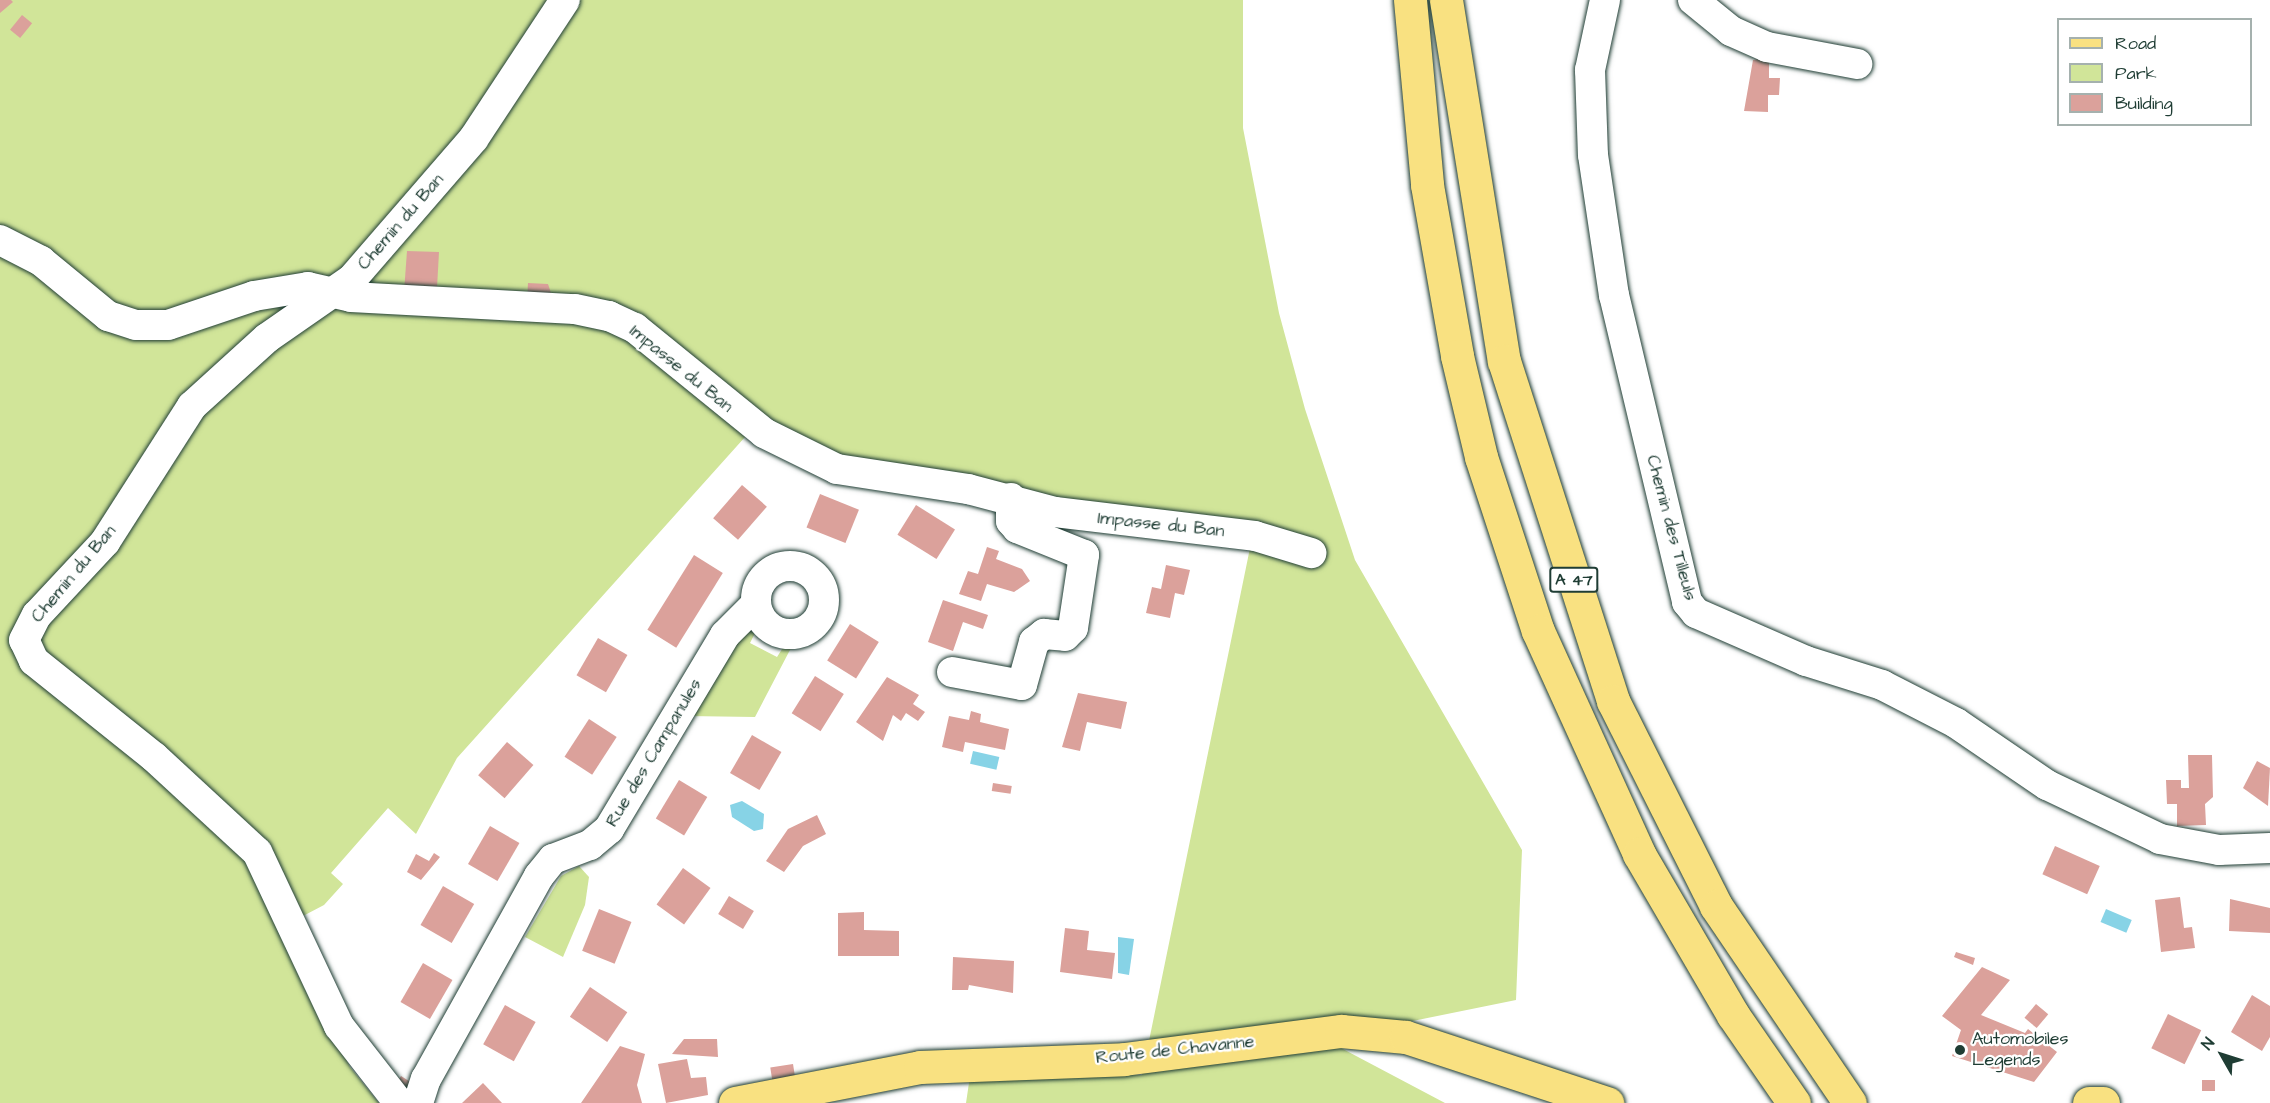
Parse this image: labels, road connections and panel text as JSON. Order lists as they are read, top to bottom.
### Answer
{
  "streets": {
    "main road": ["A 47", "Route de Chavanne"],
    "street": [
      "Chemin du Ban",
      "Impasse du Ban",
      "Chemin des Tilleuls",
      "Rue des Campanules"
    ]
  },
  "crossings": [
    ["Chemin du Ban", "Impasse du Ban"]
  ],
  "places": ["Automobiles Legends"],
  "legend": ["Road", "Park", "Building"],
  "north": "top left"
}
